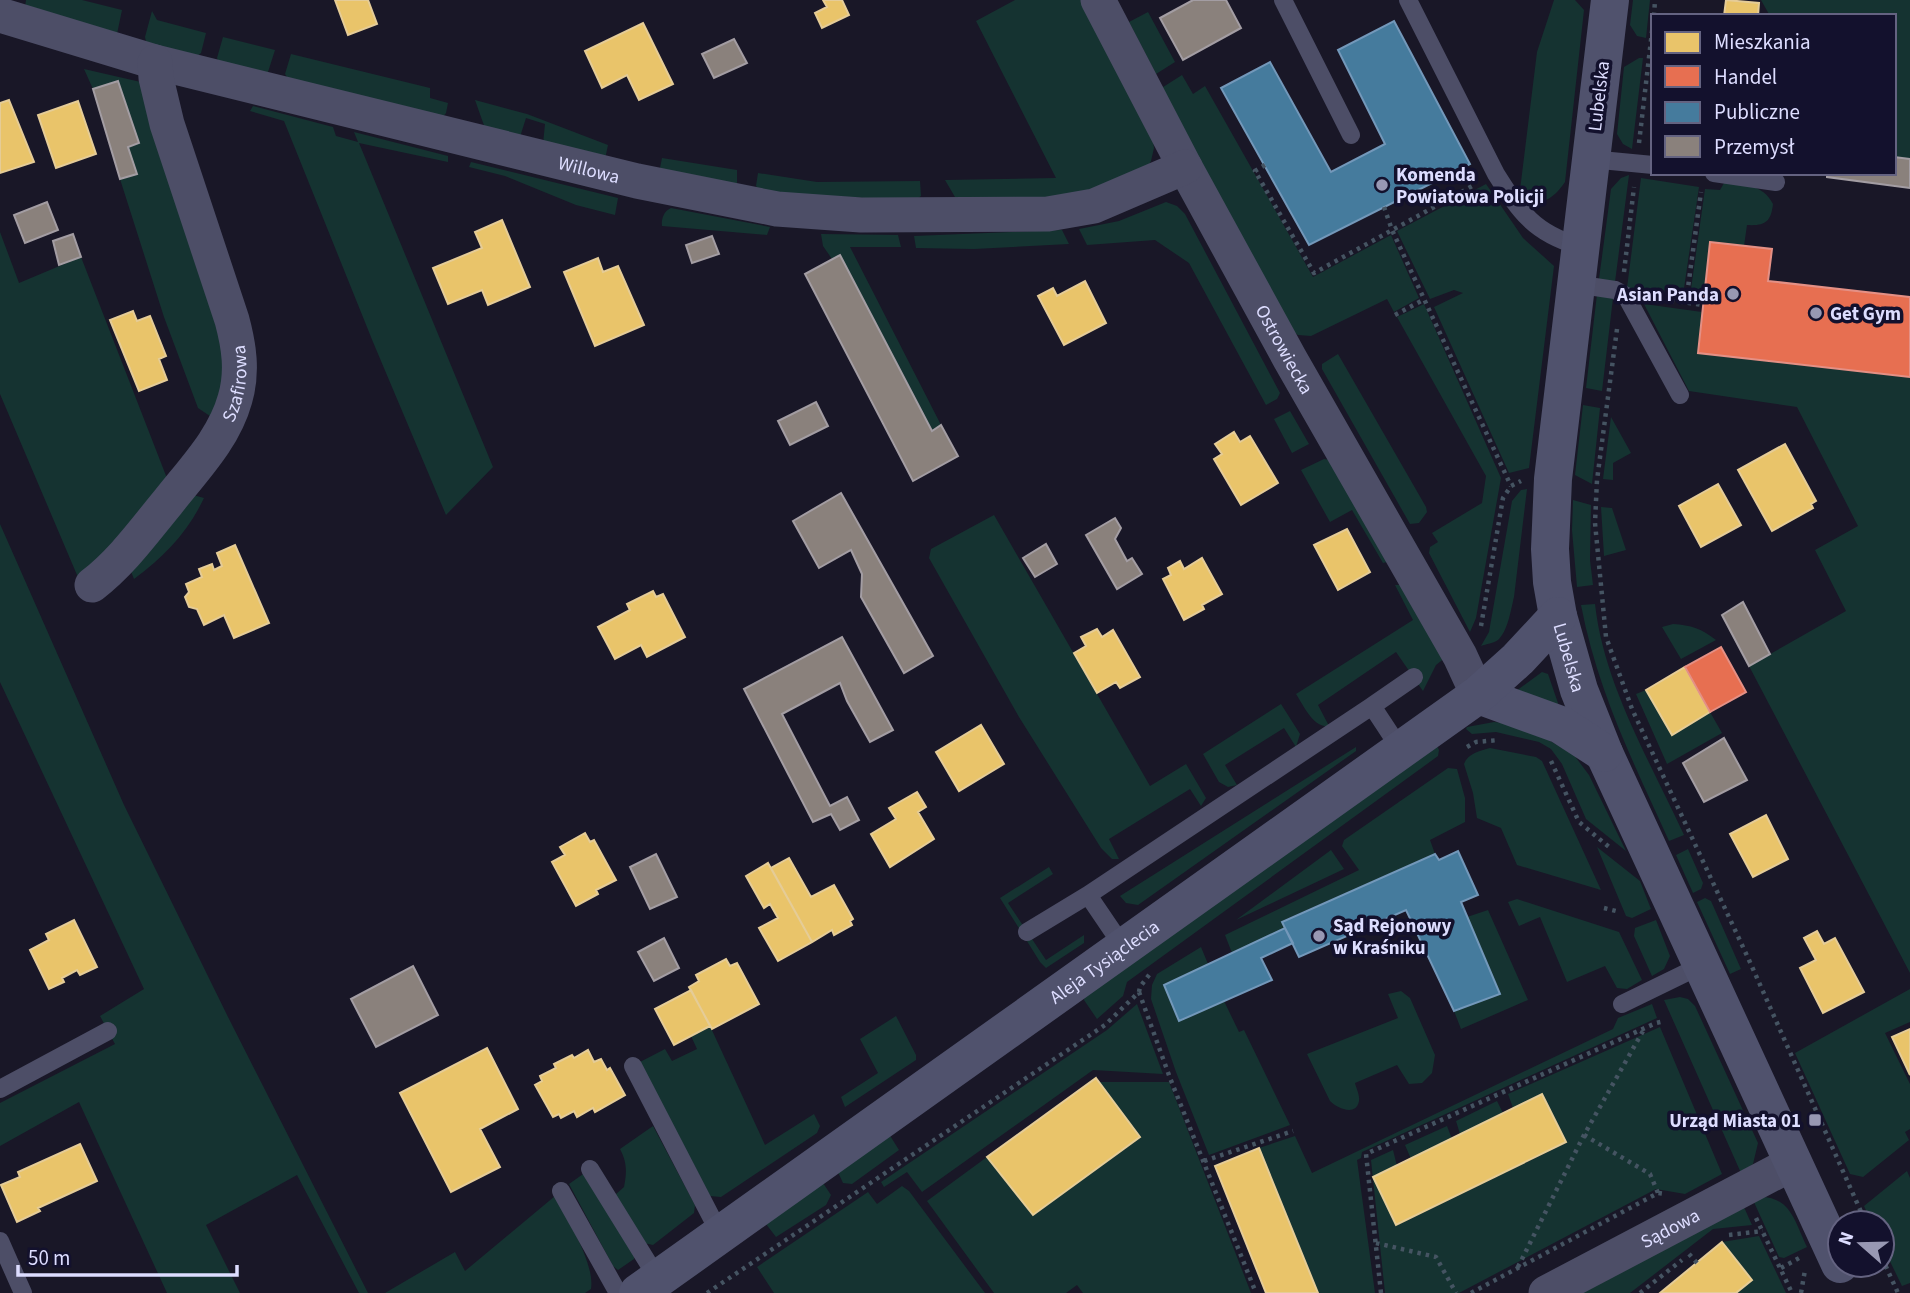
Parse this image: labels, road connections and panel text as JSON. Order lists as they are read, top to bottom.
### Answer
{
  "streets": {
    "street": [
      "Lubelska",
      "Willowa",
      "Ostrowiecka",
      "Szafirowa",
      "Aleja Tysiąclecia",
      "Sądowa"
    ]
  },
  "crossings": [
    ["Lubelska", "Aleja Tysiąclecia"],
    ["Lubelska", "Sądowa"],
    ["Willowa", "Ostrowiecka"],
    ["Willowa", "Szafirowa"],
    ["Ostrowiecka", "Aleja Tysiąclecia"]
  ],
  "places": {
    "other": [
      "Komenda Powiatowa Policji",
      "Asian Panda",
      "Get Gym",
      "Sąd Rejonowy w Kraśniku"
    ],
    "transit": ["Urząd Miasta 01"]
  },
  "legend": [
    "Mieszkania",
    "Handel",
    "Publiczne",
    "Przemysł"
  ],
  "scale_bar": "50 m",
  "north": "left"
}
